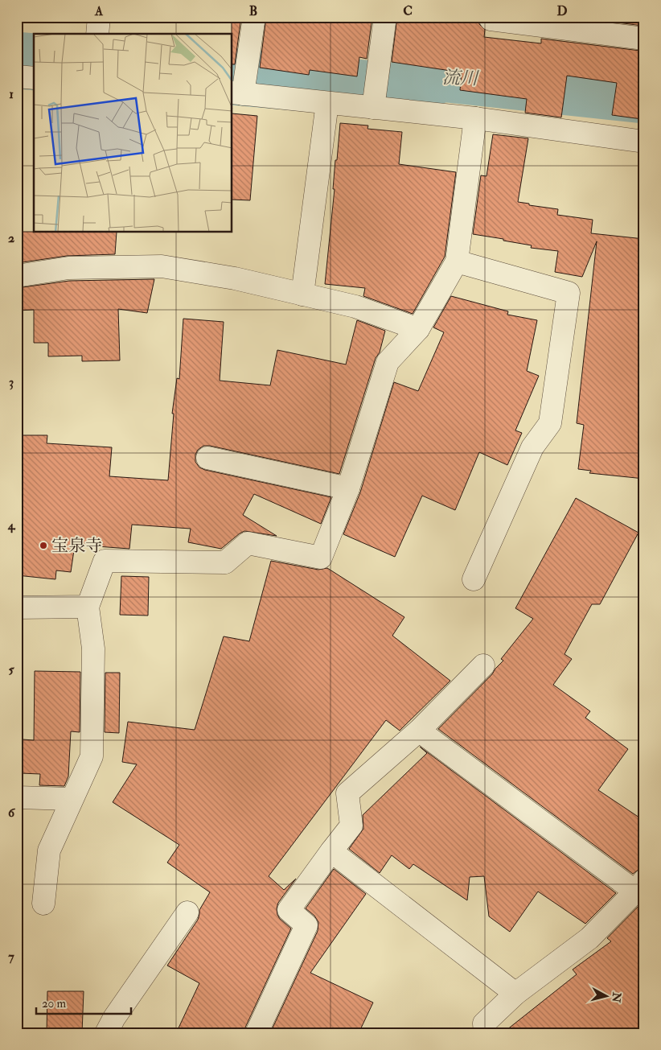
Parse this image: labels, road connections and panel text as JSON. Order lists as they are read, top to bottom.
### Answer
{
  "water": ["流川"],
  "places": ["宝泉寺"],
  "scale_bar": "20 m",
  "north": "right",
  "grid": {
    "columns": [
      "A",
      "B",
      "C",
      "D"
    ],
    "rows": [
      "1",
      "2",
      "3",
      "4",
      "5",
      "6",
      "7"
    ]
  }
}
